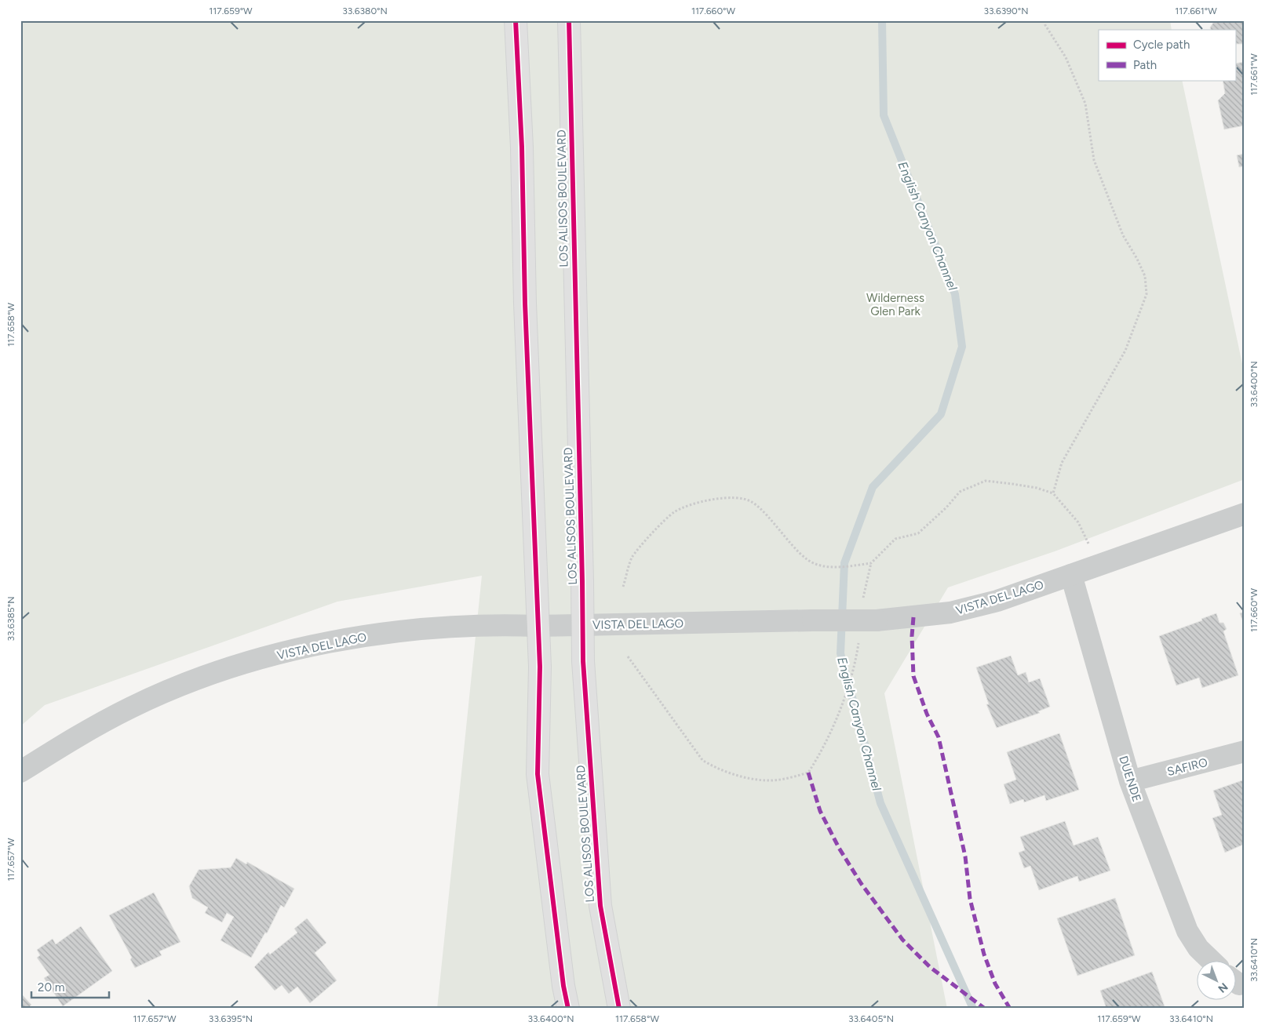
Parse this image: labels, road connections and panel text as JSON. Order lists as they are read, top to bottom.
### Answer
{
  "streets": {
    "main road": ["LOS ALISOS BOULEVARD"],
    "street": ["VISTA DEL LAGO", "SAFIRO", "DUENDE"]
  },
  "crossings": [
    ["LOS ALISOS BOULEVARD", "VISTA DEL LAGO"],
    ["VISTA DEL LAGO", "DUENDE"],
    ["SAFIRO", "DUENDE"]
  ],
  "water": ["English Canyon Channel"],
  "parks": ["Wilderness Glen Park"],
  "legend": ["Cycle path", "Path"],
  "scale_bar": "20 m",
  "north": "bottom right",
  "coordinates": [
    "117.659°W",
    "33.6380°N",
    "117.660°W",
    "33.6390°N",
    "117.661°W",
    "117.658°W",
    "33.6400°N",
    "33.6385°N",
    "117.657°W",
    "33.6410°N",
    "33.6395°N",
    "33.6405°N"
  ]
}
